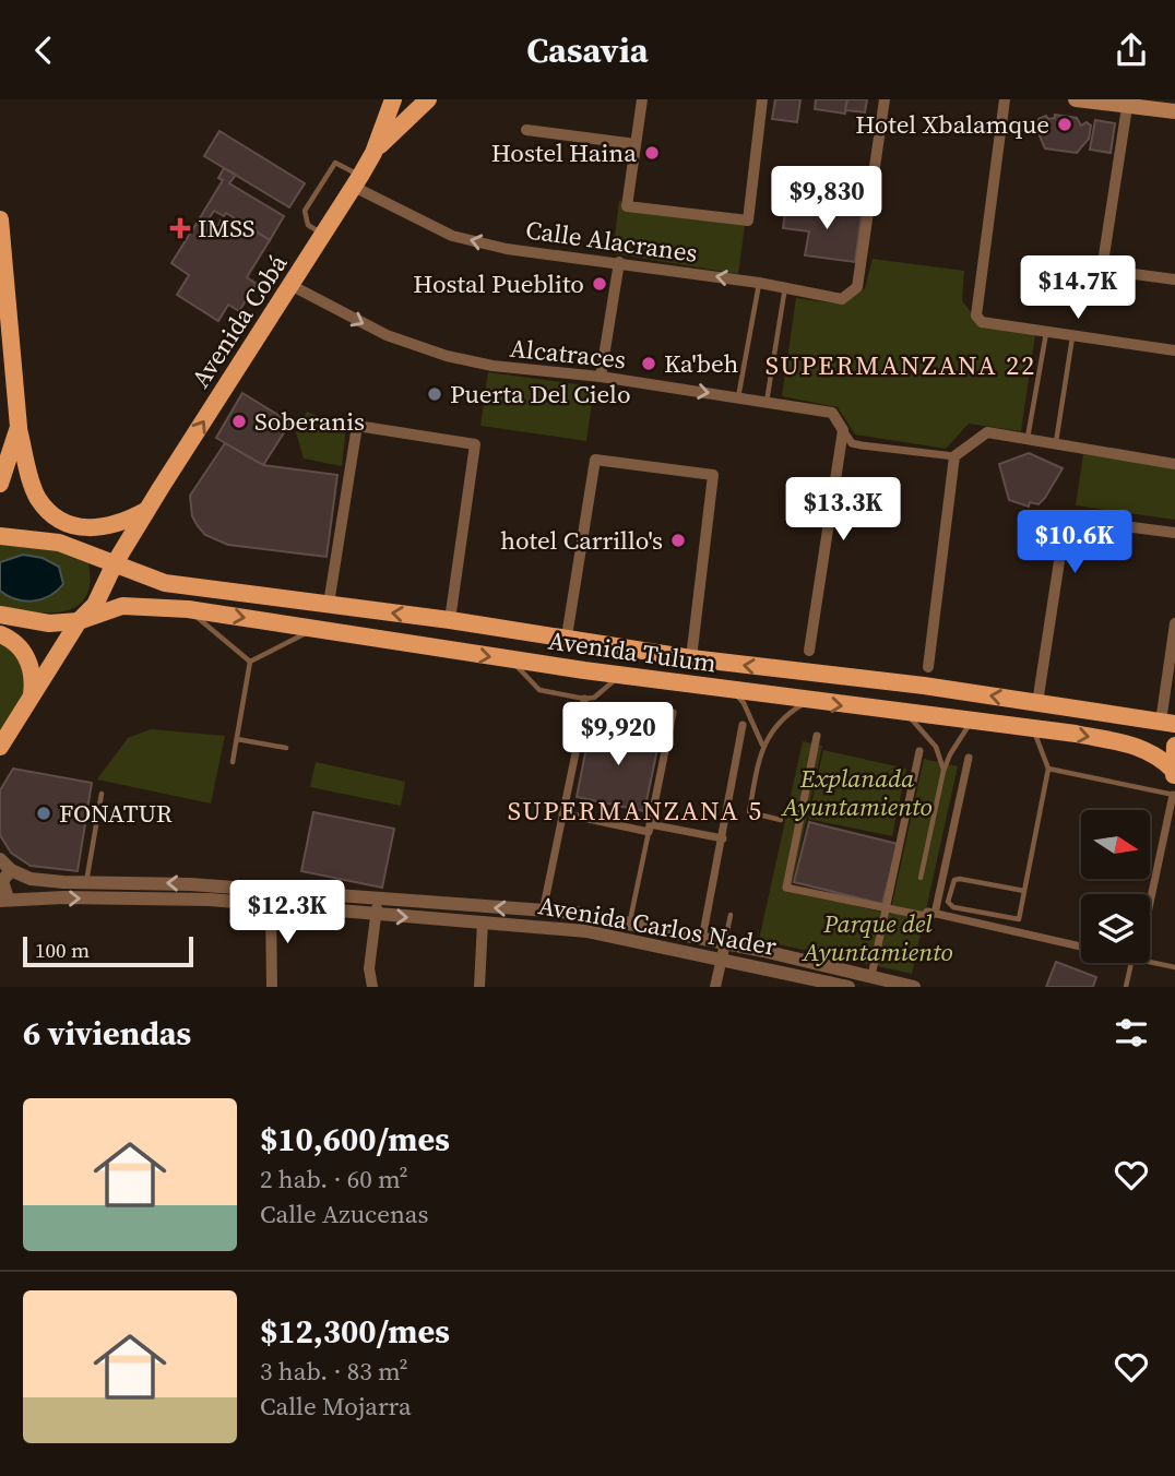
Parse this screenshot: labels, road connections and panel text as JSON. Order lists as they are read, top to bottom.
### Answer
{
  "streets": {
    "main road": ["Avenida Cobá", "Avenida Tulum"],
    "street": ["Calle Alacranes", "Alcatraces", "Avenida Carlos Nader"]
  },
  "crossings": [
    ["Calle Alacranes", "Avenida Cobá"],
    ["Avenida Cobá", "Alcatraces"],
    ["Avenida Cobá", "Avenida Tulum"]
  ],
  "one_way": ["Calle Alacranes", "Avenida Cobá", "Alcatraces"],
  "districts": ["SUPERMANZANA 22", "SUPERMANZANA 5"],
  "parks": ["Explanada Ayuntamiento", "Parque del Ayuntamiento"],
  "places": {
    "other": [
      "Hotel Xbalamque",
      "Hostel Haina",
      "Hostal Pueblito",
      "Ka'beh",
      "Puerta Del Cielo",
      "Soberanis",
      "hotel Carrillo's",
      "FONATUR"
    ],
    "health": ["IMSS"]
  },
  "scale_bar": "100 m",
  "north": "right",
  "page": {
    "header": "Casavia",
    "price": [
      "$9,830",
      "$14.7K",
      "$13.3K",
      "$10.6K",
      "$9,920",
      "$12.3K"
    ],
    "scale": "100 m",
    "heading": "6 viviendas",
    "list": [
      {
        "name": "$10,600/mes",
        "note": "2 hab. · 60 m² · Calle Azucenas"
      },
      {
        "name": "$12,300/mes",
        "note": "3 hab. · 83 m² · Calle Mojarra"
      }
    ]
  }
}
